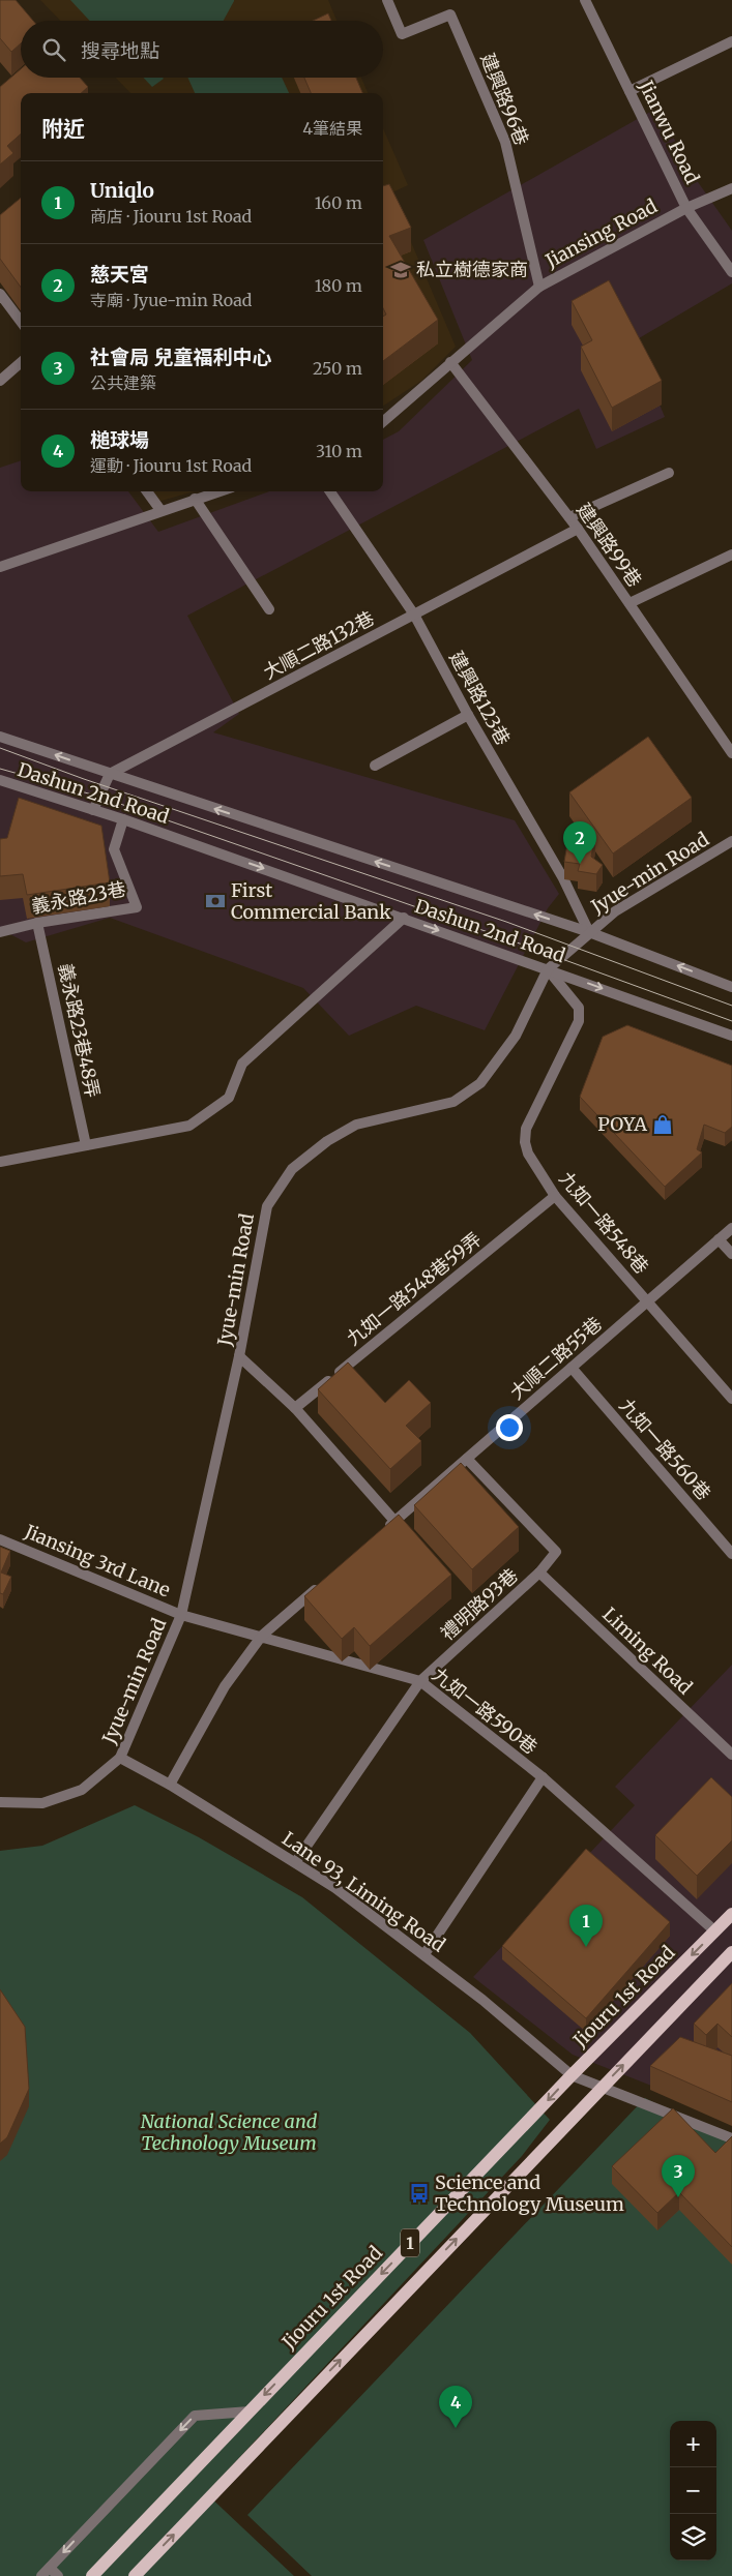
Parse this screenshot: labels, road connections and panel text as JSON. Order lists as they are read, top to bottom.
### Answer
{
  "streets": {
    "main road": ["Jiouru 1st Road", "1"],
    "street": [
      "建興路96巷",
      "Jianwu Road",
      "Jiansing Road",
      "建興路99巷",
      "大順二路132巷",
      "建興路123巷",
      "Dashun 2nd Road",
      "Jyue-min Road",
      "義永路23巷",
      "義永路23巷48弄",
      "九如一路548巷",
      "九如一路548巷59弄",
      "大順二路55巷",
      "九如一路560巷",
      "Jiansing 3rd Lane",
      "禮明路93巷",
      "Liming Road",
      "九如一路590巷",
      "Lane 93, Liming Road"
    ]
  },
  "crossings": [
    ["建興路96巷", "Jiansing Road"],
    ["Jianwu Road", "Jiansing Road"],
    ["Jiansing Road", "建興路99巷"],
    ["建興路99巷", "大順二路132巷"],
    ["大順二路132巷", "建興路123巷"],
    ["大順二路132巷", "Dashun 2nd Road"],
    ["建興路123巷", "Dashun 2nd Road"],
    ["建興路123巷", "Jyue-min Road"],
    ["Dashun 2nd Road", "Jyue-min Road"],
    ["Dashun 2nd Road", "義永路23巷"],
    ["Dashun 2nd Road", "九如一路548巷"],
    ["Jyue-min Road", "九如一路548巷"],
    ["Jyue-min Road", "Jiansing 3rd Lane"],
    ["Jyue-min Road", "九如一路590巷"],
    ["Jyue-min Road", "Lane 93, Liming Road"],
    ["義永路23巷", "義永路23巷48弄"],
    ["九如一路548巷", "九如一路548巷59弄"],
    ["九如一路548巷", "大順二路55巷"],
    ["大順二路55巷", "九如一路560巷"],
    ["大順二路55巷", "禮明路93巷"],
    ["Jiansing 3rd Lane", "九如一路590巷"],
    ["禮明路93巷", "Liming Road"],
    ["禮明路93巷", "九如一路590巷"],
    ["禮明路93巷", "Lane 93, Liming Road"],
    ["九如一路590巷", "Jiouru 1st Road"],
    ["Lane 93, Liming Road", "Jiouru 1st Road"],
    ["Lane 93, Liming Road", "1"]
  ],
  "parks": ["National Science and Technology Museum"],
  "places": {
    "school or university": ["私立樹德家商"],
    "bank": ["First Commercial Bank"],
    "shop": ["POYA"],
    "bus stop": ["Science and Technology Museum"]
  },
  "page": {
    "search": "搜尋地點",
    "heading": ["附近", "4筆結果"],
    "list": [
      {
        "mark": "1",
        "name": "Uniqlo",
        "note": "商店 · Jiouru 1st Road",
        "value": "160 m"
      },
      {
        "mark": "2",
        "name": "慈天宮",
        "note": "寺廟 · Jyue-min Road",
        "value": "180 m"
      },
      {
        "mark": "3",
        "name": "社會局 兒童福利中心",
        "note": "公共建築",
        "value": "250 m"
      },
      {
        "mark": "4",
        "name": "槌球場",
        "note": "運動 · Jiouru 1st Road",
        "value": "310 m"
      }
    ],
    "pins": [
      "2",
      "1",
      "3",
      "4"
    ],
    "map_buttons": ["+", "−"]
  }
}
